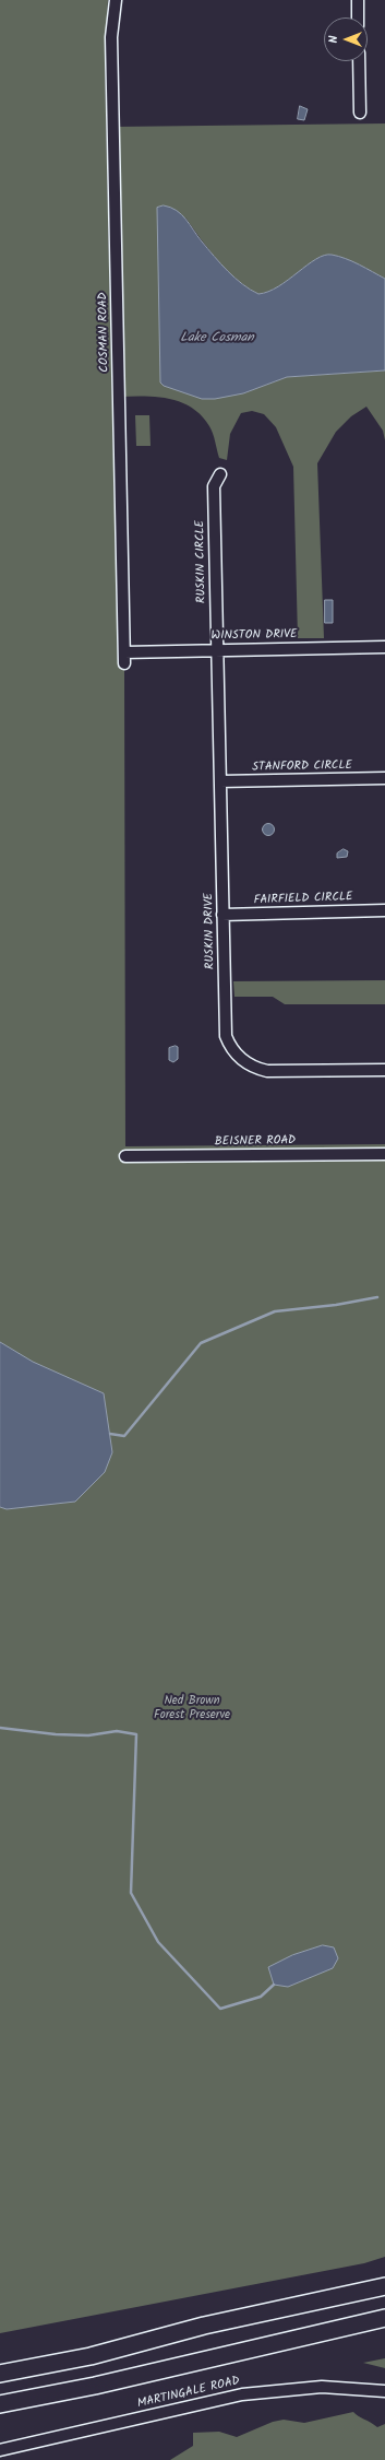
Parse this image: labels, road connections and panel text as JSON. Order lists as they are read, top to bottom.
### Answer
{
  "streets": {
    "street": [
      "COSMAN ROAD",
      "RUSKIN CIRCLE",
      "WINSTON DRIVE",
      "STANFORD CIRCLE",
      "FAIRFIELD CIRCLE",
      "RUSKIN DRIVE",
      "BEISNER ROAD",
      "MARTINGALE ROAD"
    ]
  },
  "crossings": [
    ["COSMAN ROAD", "WINSTON DRIVE"],
    ["RUSKIN CIRCLE", "WINSTON DRIVE"],
    ["RUSKIN CIRCLE", "RUSKIN DRIVE"],
    ["WINSTON DRIVE", "RUSKIN DRIVE"],
    ["STANFORD CIRCLE", "RUSKIN DRIVE"],
    ["FAIRFIELD CIRCLE", "RUSKIN DRIVE"]
  ],
  "water": ["Lake Cosman"],
  "parks": ["Ned Brown Forest Preserve"],
  "north": "left"
}
